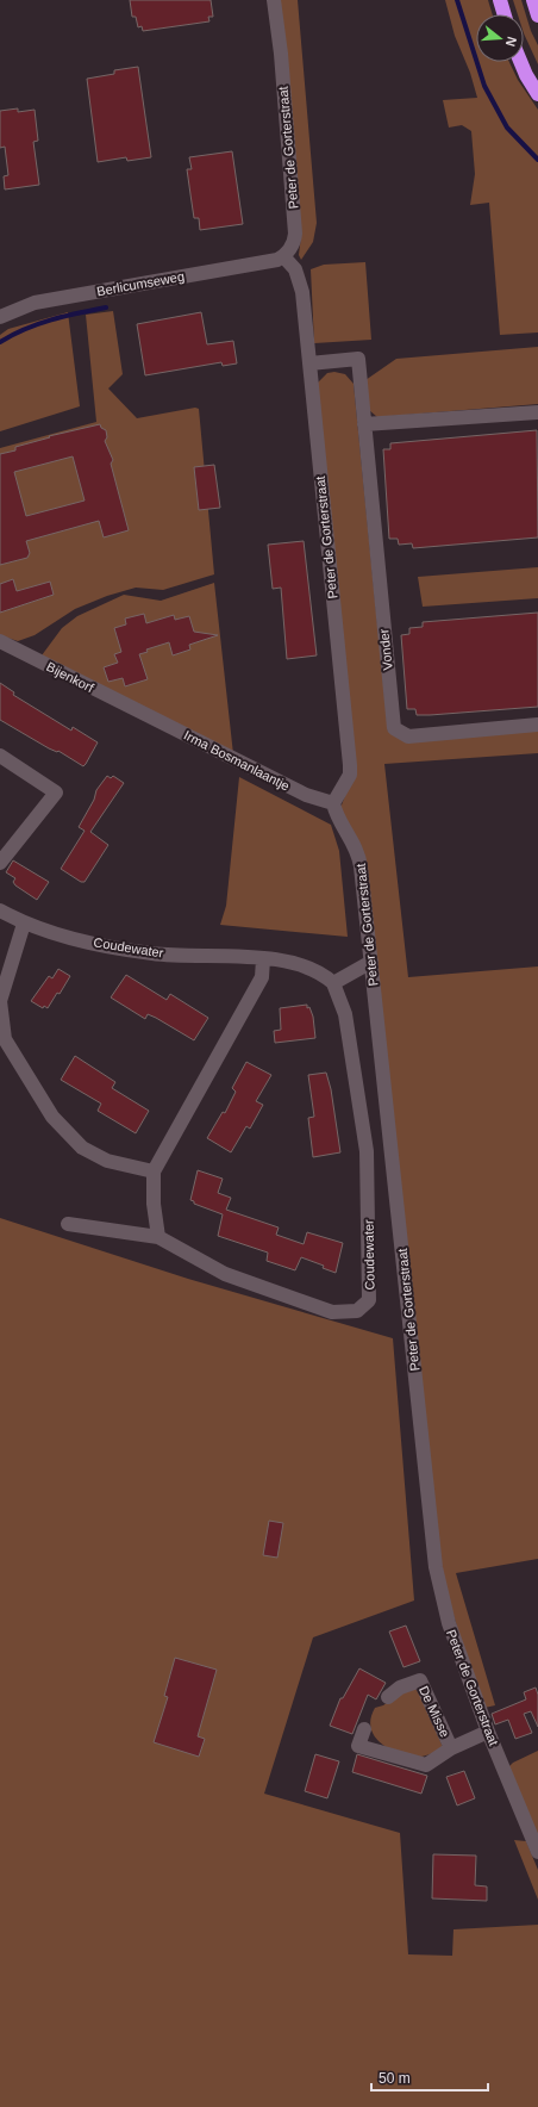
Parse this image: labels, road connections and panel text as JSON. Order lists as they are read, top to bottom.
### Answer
{
  "streets": {
    "street": [
      "Peter de Gorterstraat",
      "Berlicumseweg",
      "Vonder",
      "Bijenkorf",
      "Irma Bosmanlaantje",
      "Coudewater",
      "De Misse"
    ]
  },
  "crossings": [
    ["Peter de Gorterstraat", "Berlicumseweg"],
    ["Peter de Gorterstraat", "Vonder"],
    ["Peter de Gorterstraat", "Irma Bosmanlaantje"],
    ["Peter de Gorterstraat", "De Misse"],
    ["Bijenkorf", "Irma Bosmanlaantje"]
  ],
  "scale_bar": "50 m",
  "north": "right"
}
